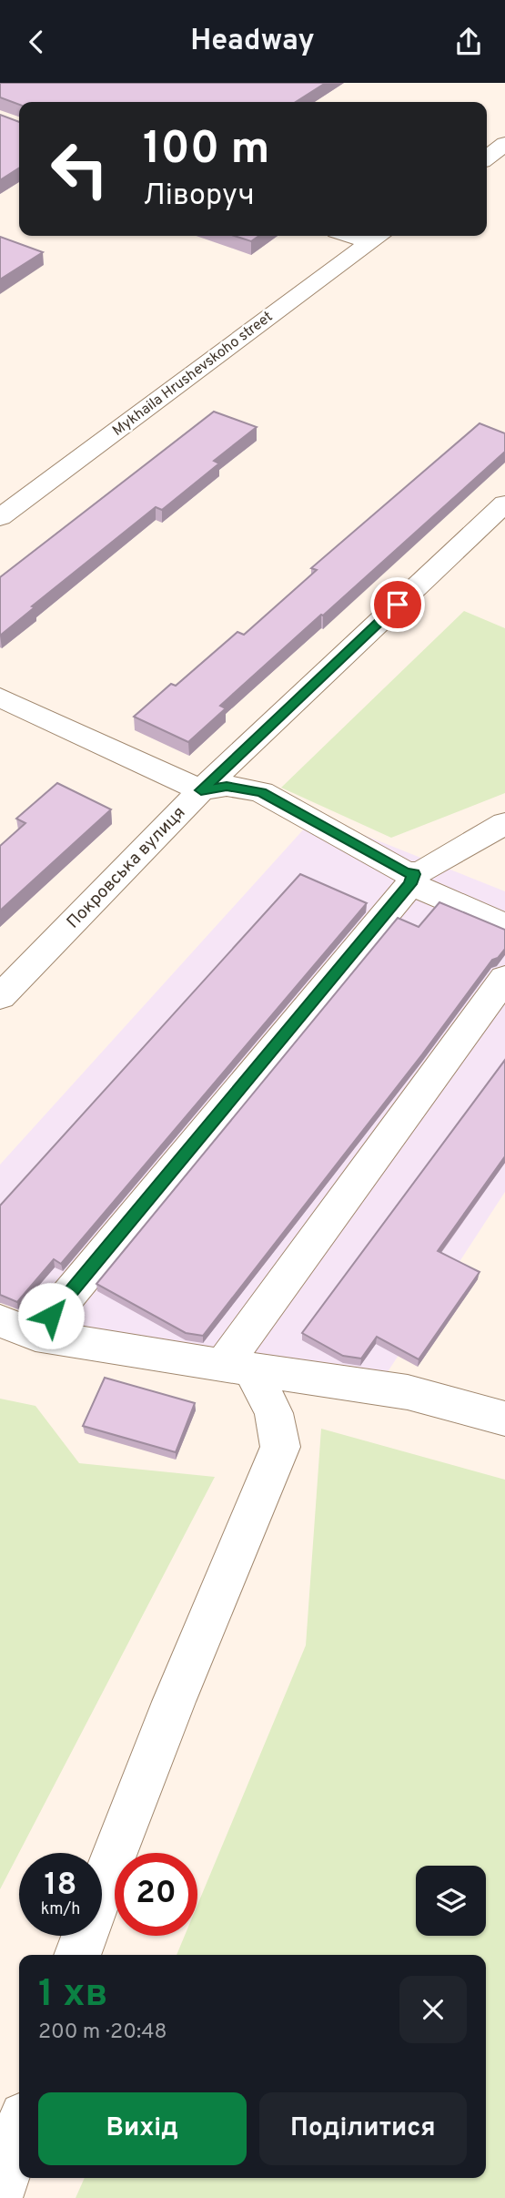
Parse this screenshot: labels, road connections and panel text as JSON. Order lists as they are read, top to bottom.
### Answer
{
  "streets": {
    "street": ["Mykhaila Hrushevskoho street", "Покровська вулиця"]
  },
  "page": {
    "header": "Headway",
    "turn": ["100 m", "Ліворуч"],
    "speed": "18 km/h",
    "limit": "20",
    "heading": ["1 хв", "200 m · 20:48"],
    "buttons": ["Вихід", "Поділитися"]
  }
}
